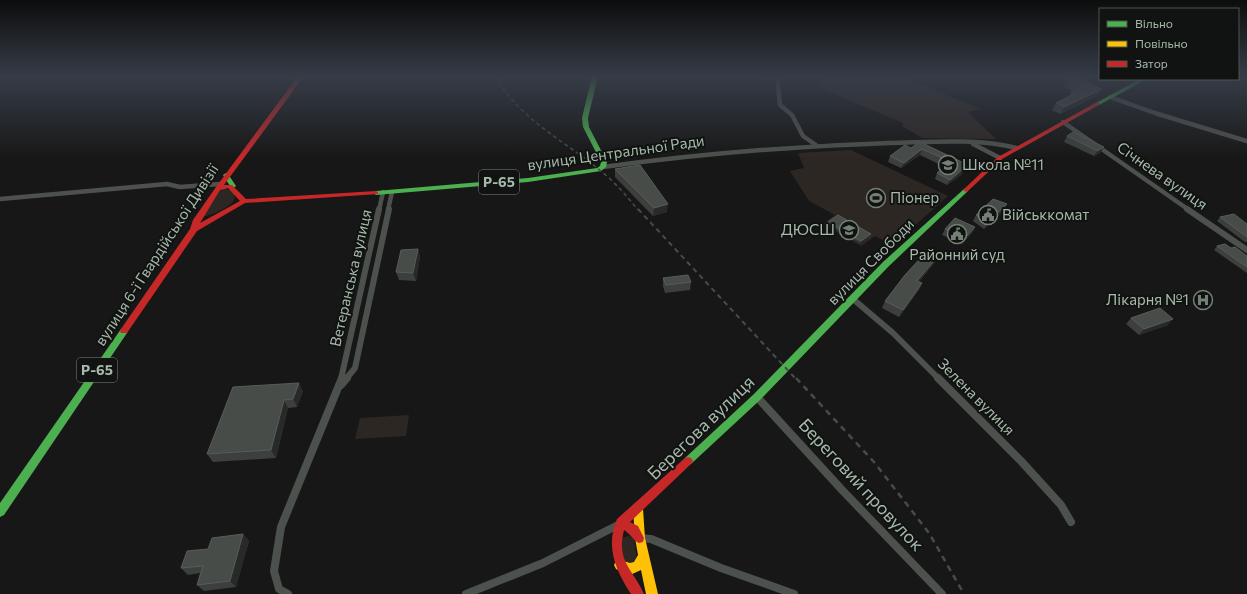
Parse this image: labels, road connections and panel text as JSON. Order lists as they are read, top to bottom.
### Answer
{
  "streets": {
    "main road": [
      "вулиця Центральної Ради",
      "Р-65",
      "вулиця 6-ї Гвардійської Дивізії",
      "вулиця Свободи",
      "Берегова вулиця"
    ],
    "street": [
      "Січнева вулиця",
      "Ветеранська вулиця",
      "Зелена вулиця",
      "Береговий провулок"
    ]
  },
  "crossings": [
    ["вулиця Центральної Ради", "Р-65"],
    ["вулиця Центральної Ради", "вулиця Свободи"],
    ["вулиця Центральної Ради", "Ветеранська вулиця"],
    ["Січнева вулиця", "вулиця Свободи"],
    ["Р-65", "вулиця 6-ї Гвардійської Дивізії"],
    ["вулиця Свободи", "Зелена вулиця"],
    ["вулиця Свободи", "Берегова вулиця"],
    ["Берегова вулиця", "Береговий провулок"]
  ],
  "places": {
    "school or university": ["Школа №11", "ДЮСШ"],
    "sports": ["Піонер"],
    "public building": ["Військкомат", "Районний суд"],
    "hospital": ["Лікарня №1"]
  },
  "legend": ["Вільно", "Повільно", "Затор"]
}
